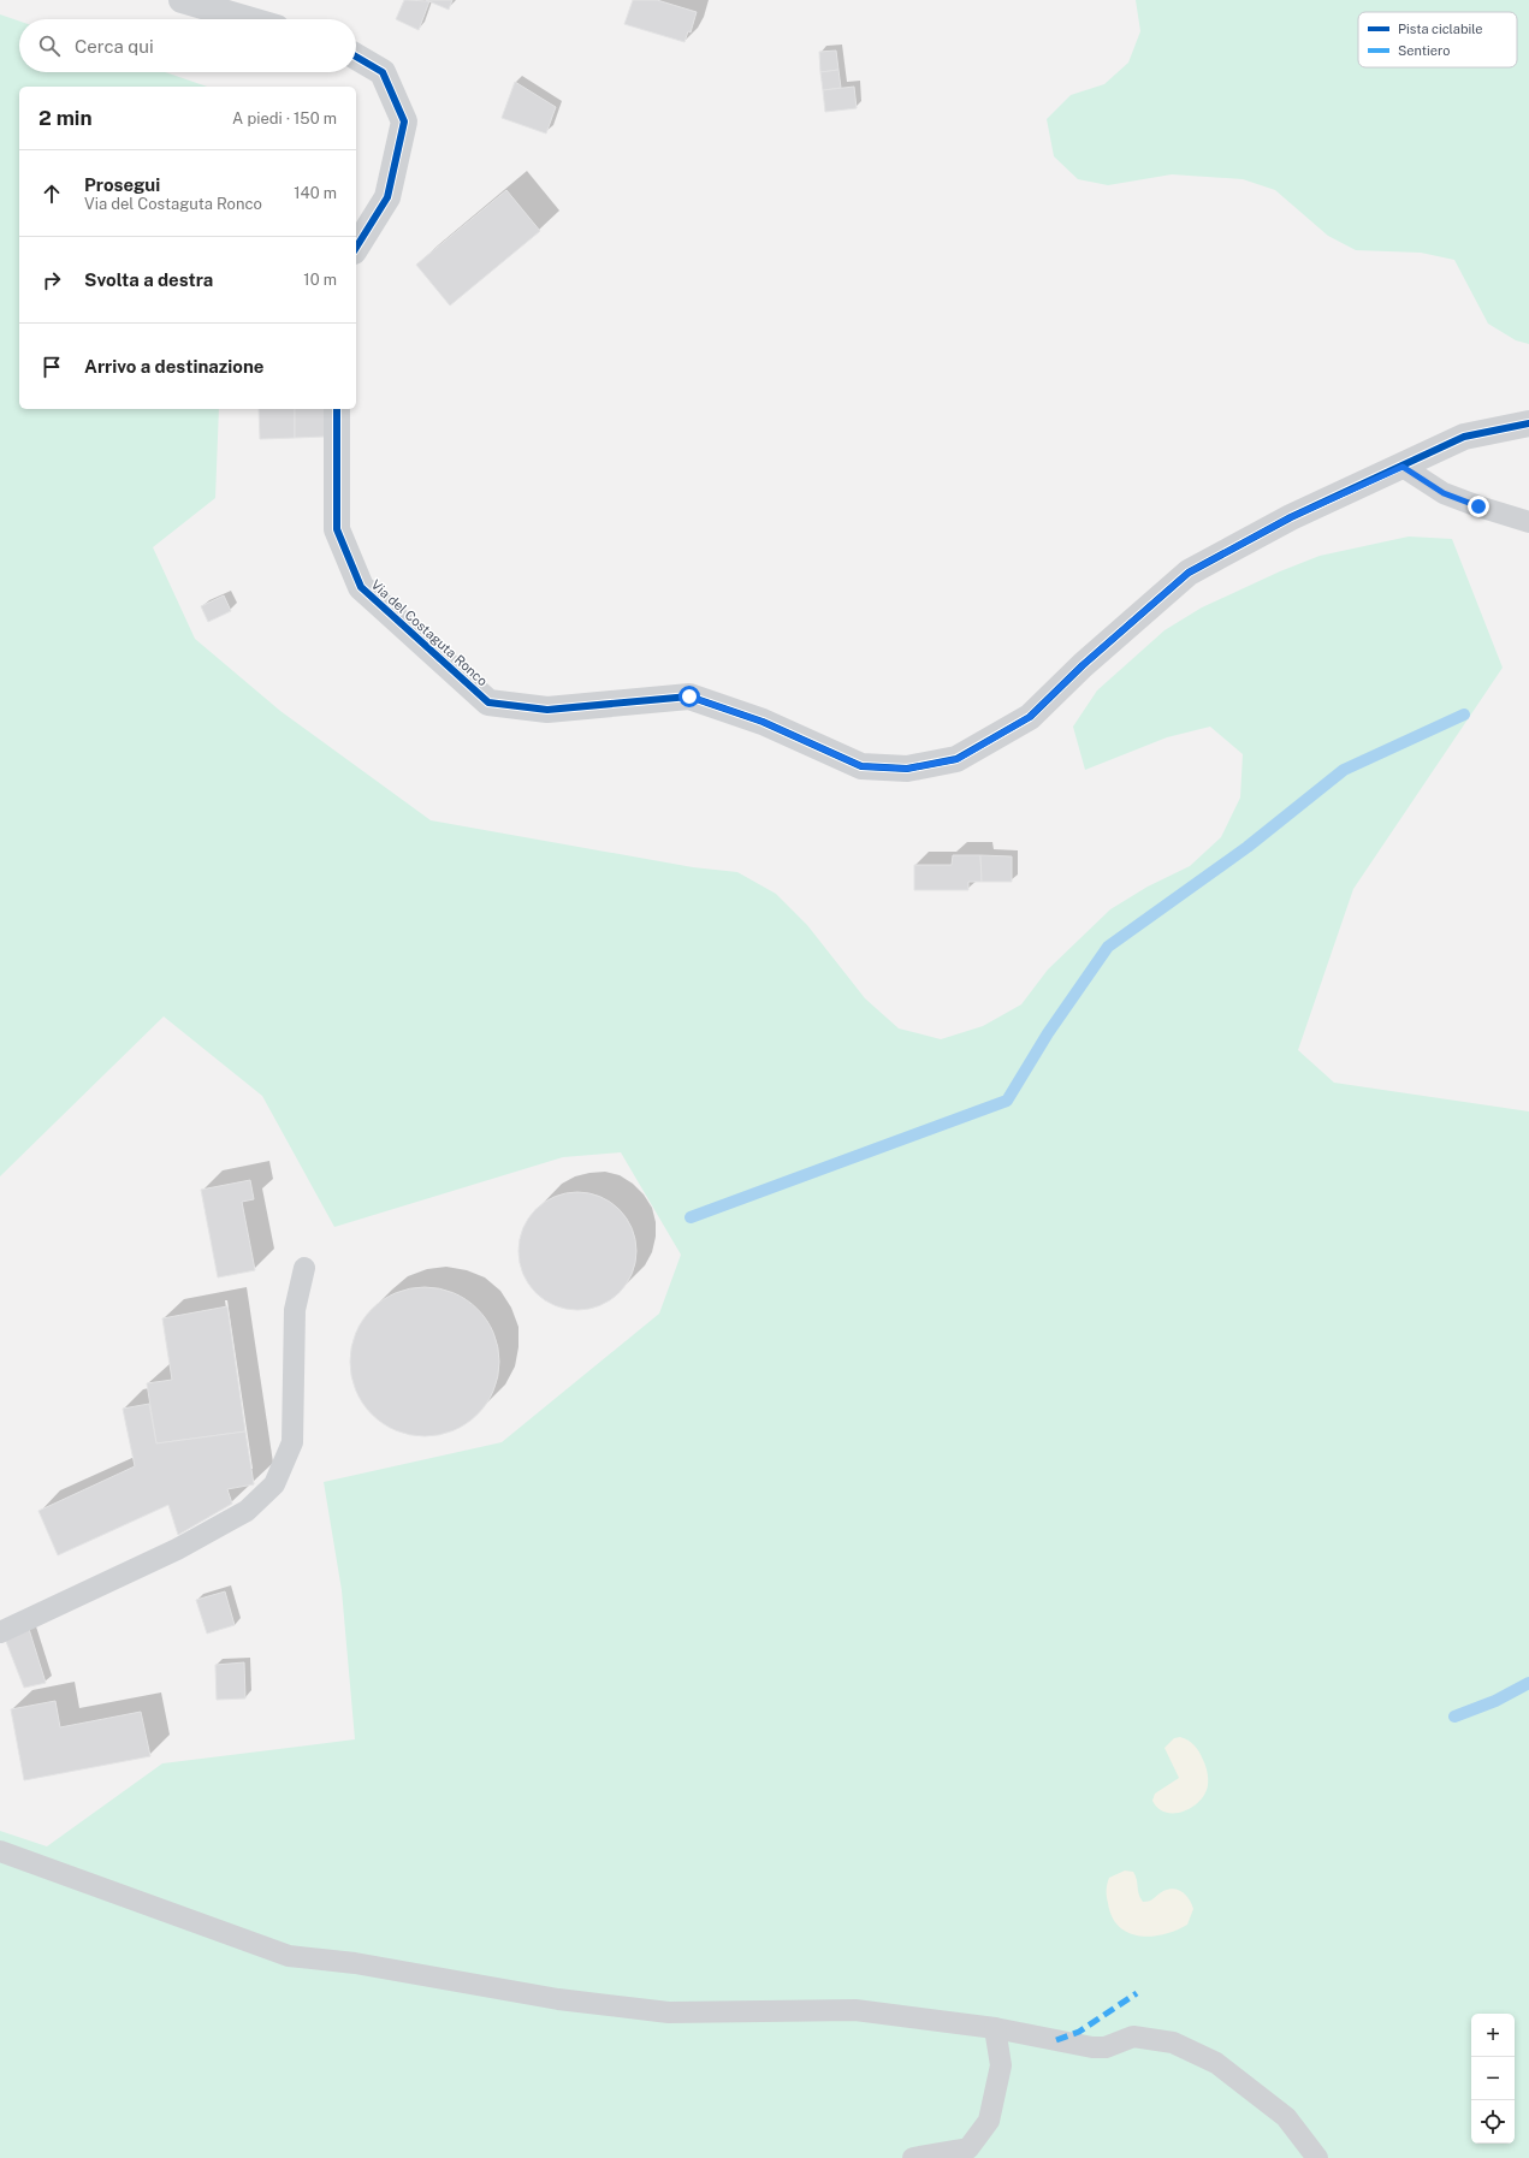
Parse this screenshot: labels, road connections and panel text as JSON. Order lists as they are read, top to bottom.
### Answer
{
  "streets": {
    "street": ["Via del Costaguta Ronco"]
  },
  "legend": ["Pista ciclabile", "Sentiero"],
  "page": {
    "search": "Cerca qui",
    "heading": ["2 min", "A piedi · 150 m"],
    "list": [
      ["Prosegui", "Via del Costaguta Ronco", "140 m"],
      ["Svolta a destra", "10 m"],
      "Arrivo a destinazione"
    ],
    "map_buttons": ["+", "−"]
  }
}
